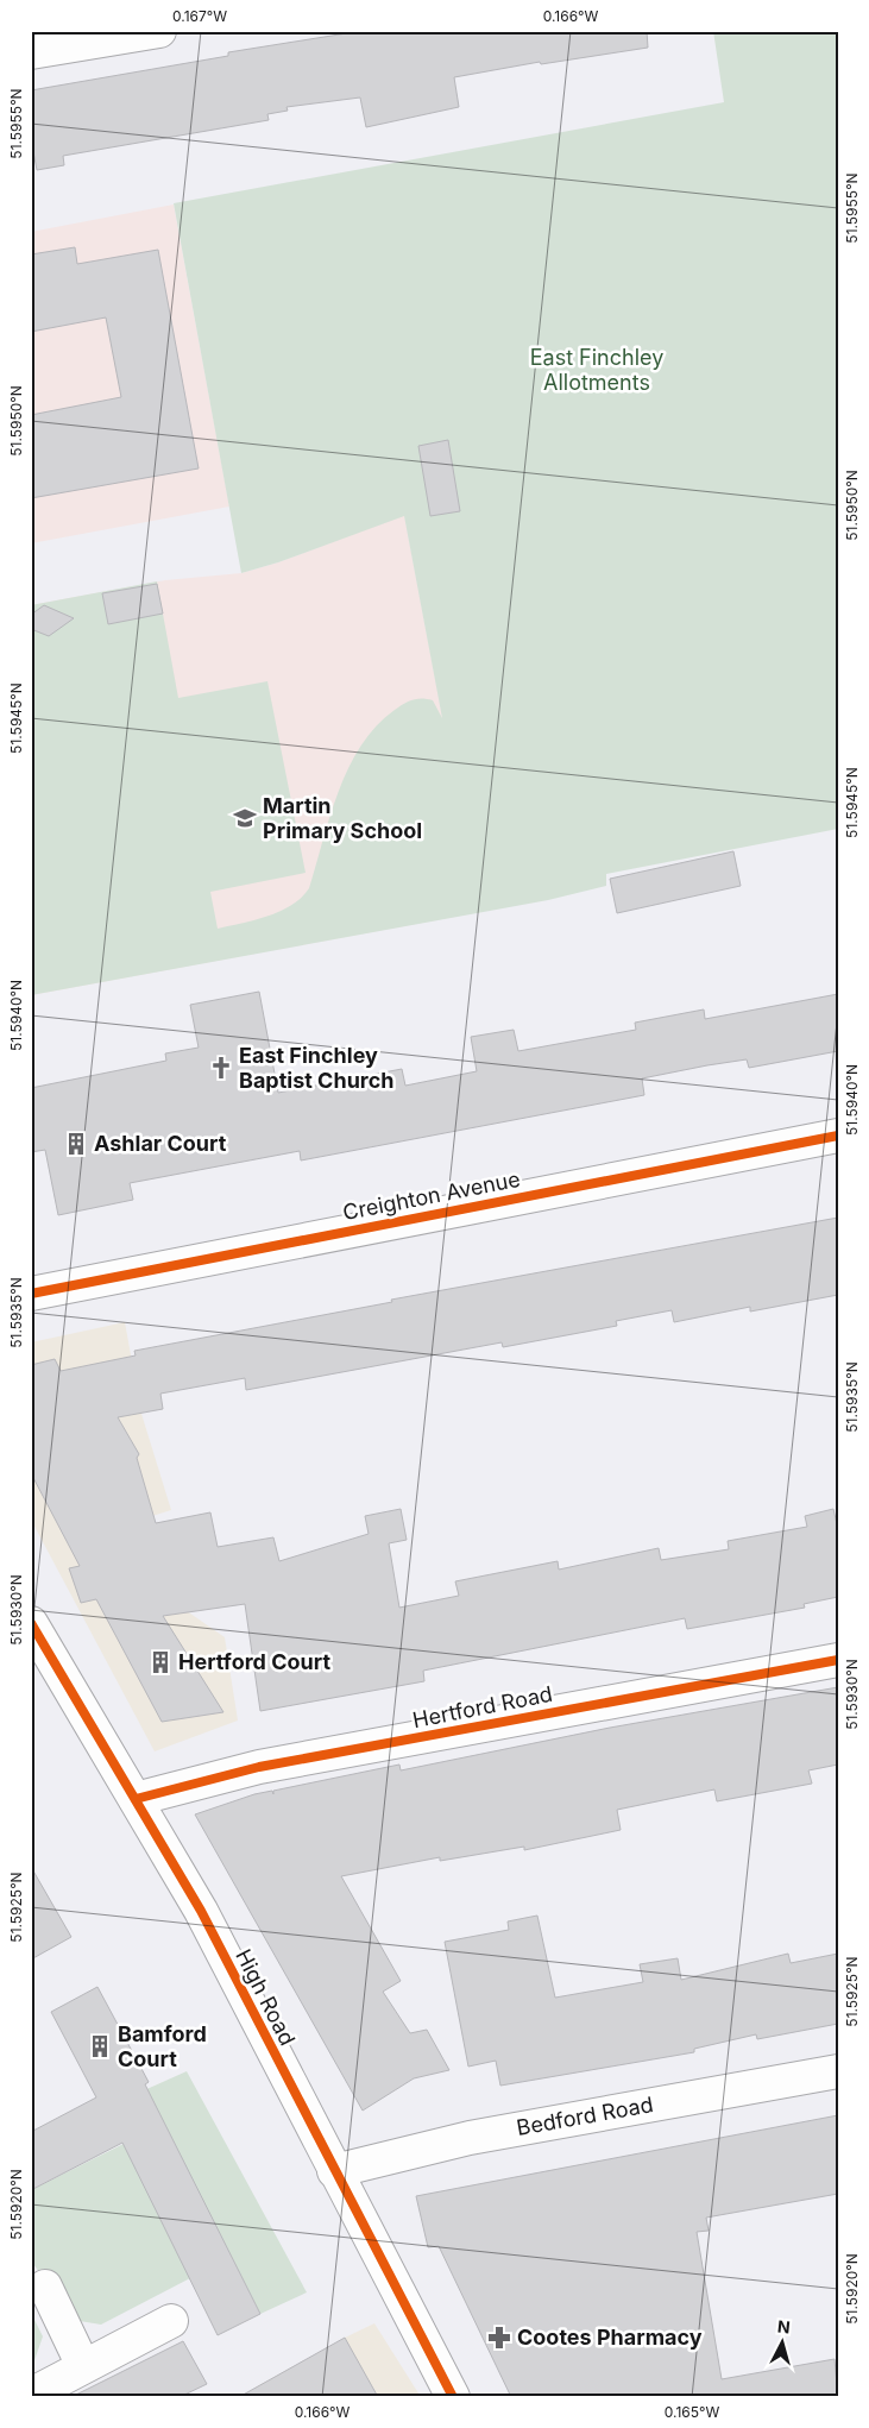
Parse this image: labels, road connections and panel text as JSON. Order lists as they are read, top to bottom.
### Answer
{
  "streets": {
    "street": [
      "Creighton Avenue",
      "Hertford Road",
      "High Road",
      "Bedford Road"
    ]
  },
  "crossings": [
    ["Hertford Road", "High Road"],
    ["High Road", "Bedford Road"]
  ],
  "parks": ["East Finchley Allotments"],
  "places": {
    "school or university": ["Martin Primary School"],
    "church": ["East Finchley Baptist Church"],
    "building": ["Ashlar Court", "Hertford Court", "Bamford Court"],
    "pharmacy": ["Cootes Pharmacy"]
  },
  "north": "top",
  "coordinates": [
    "0.167°W",
    "0.166°W",
    "51.5955°N",
    "51.5950°N",
    "51.5945°N",
    "51.5940°N",
    "51.5935°N",
    "51.5930°N",
    "51.5925°N",
    "51.5920°N",
    "0.165°W"
  ]
}
